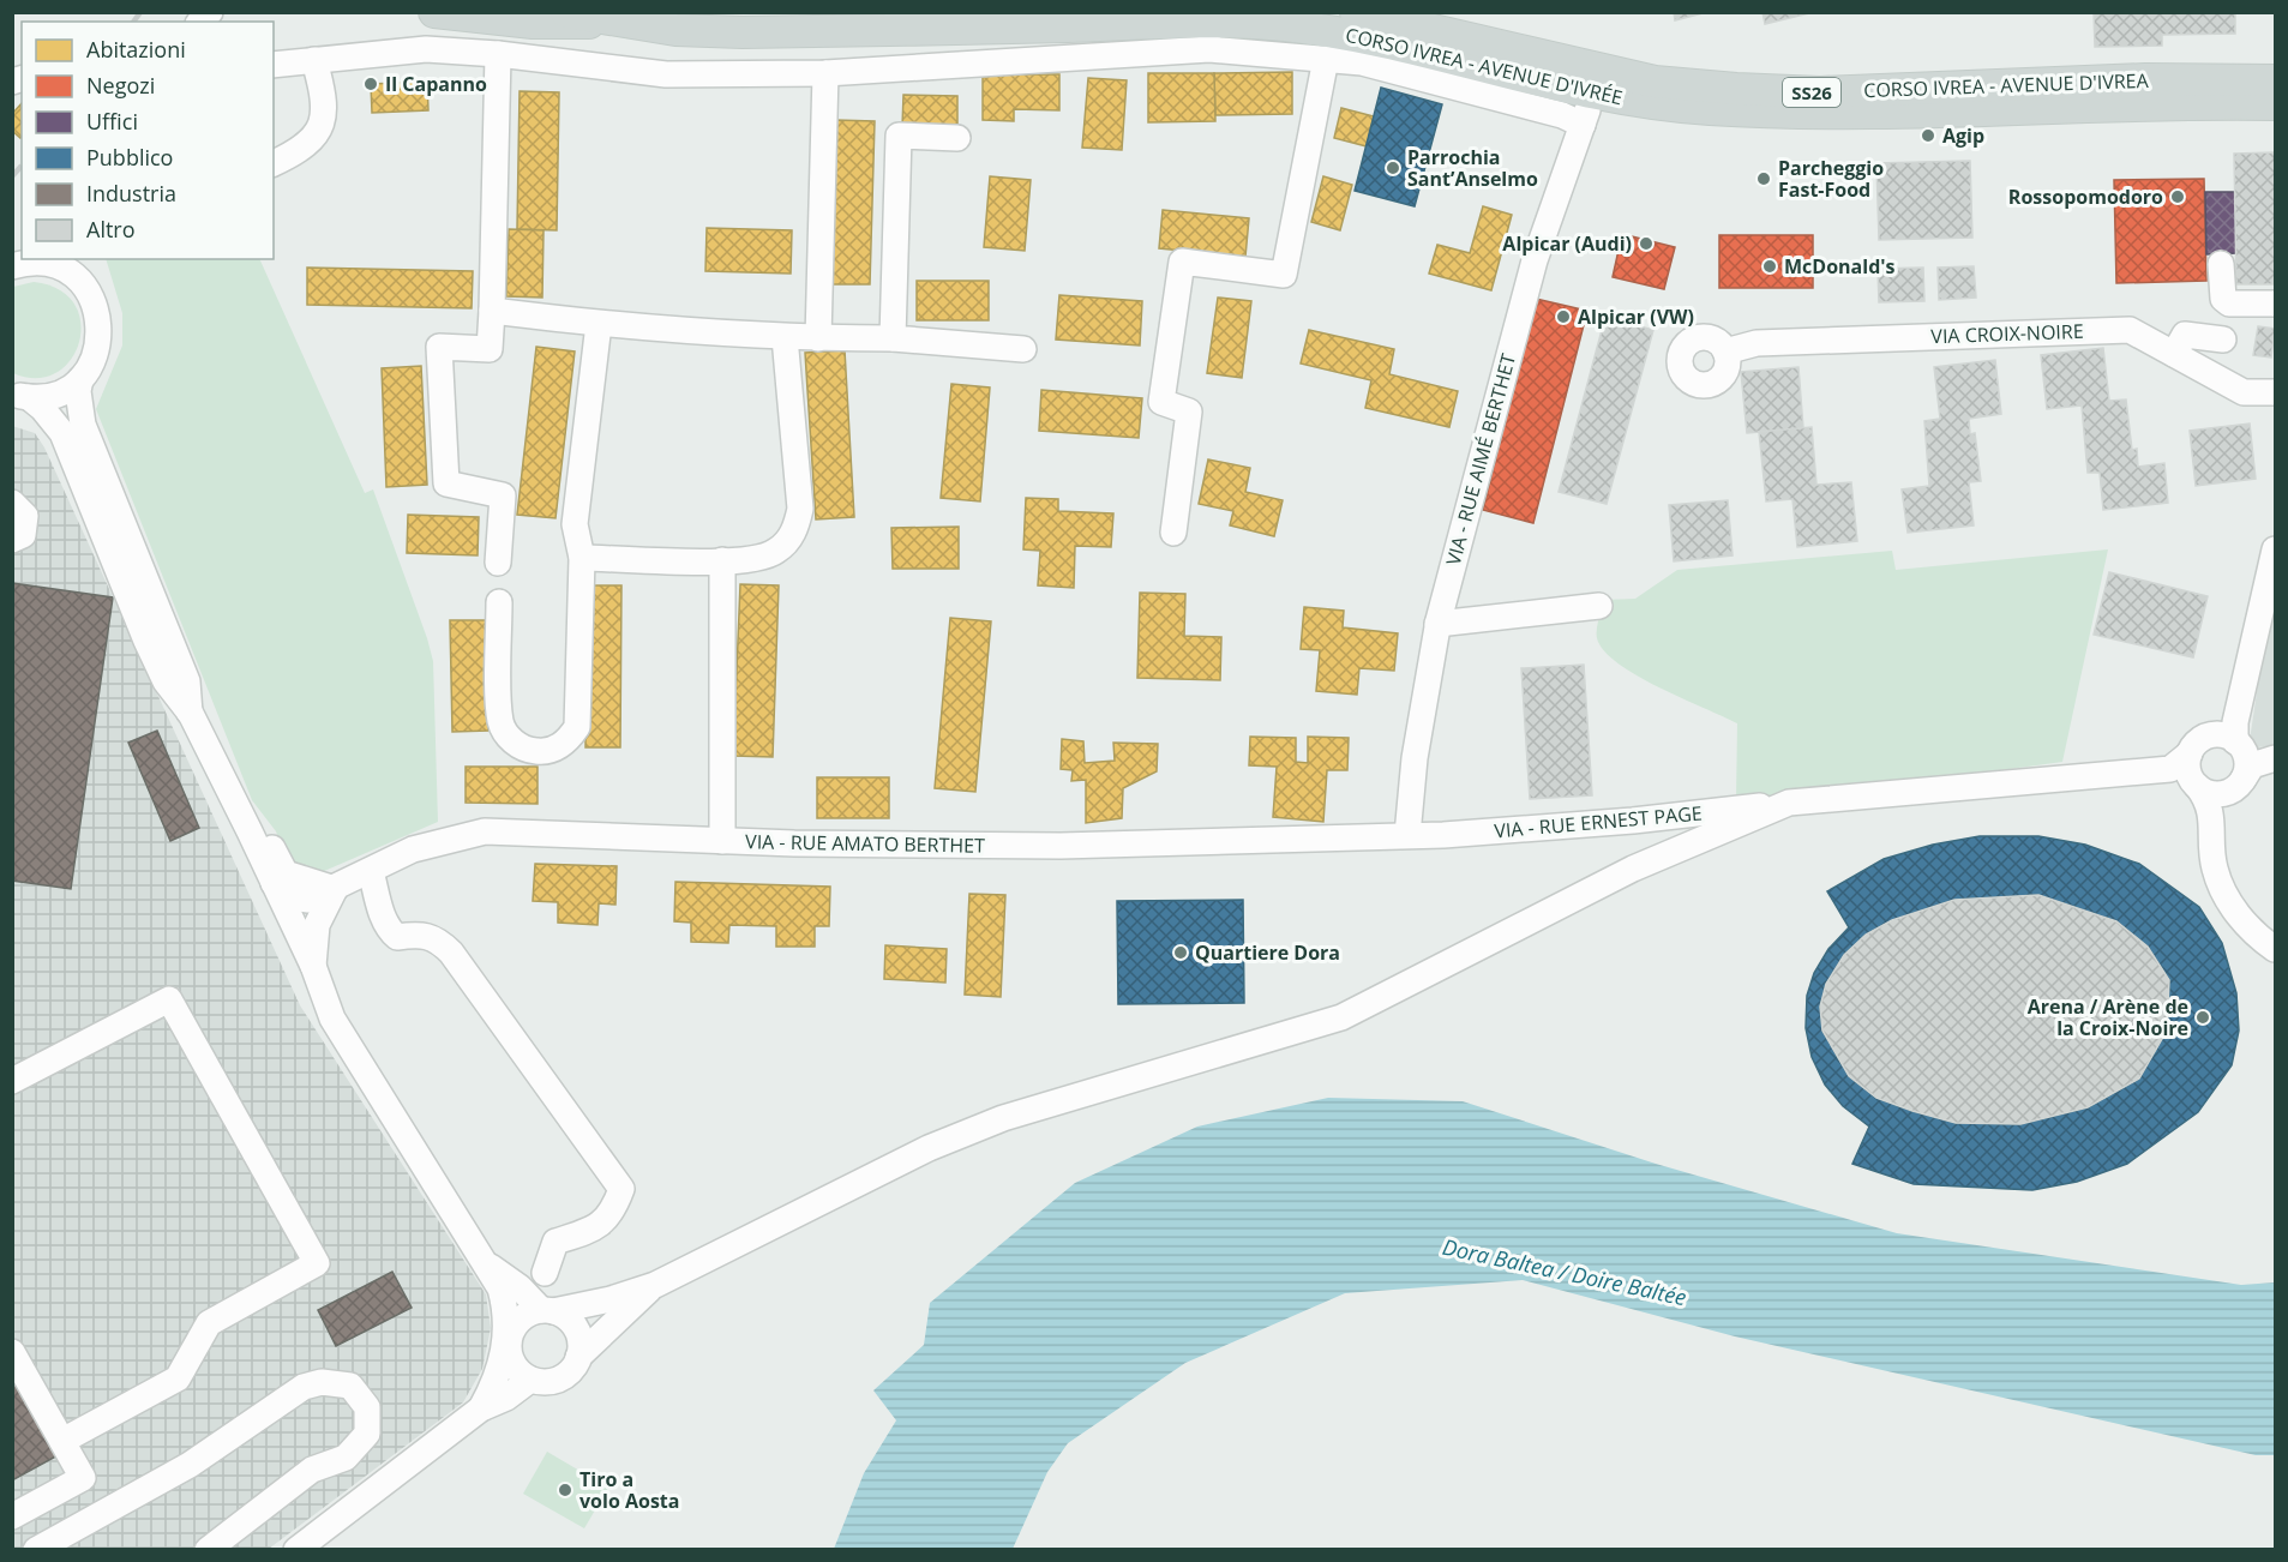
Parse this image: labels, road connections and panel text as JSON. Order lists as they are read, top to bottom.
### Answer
{
  "streets": {
    "main road": ["CORSO IVREA - AVENUE D'IVRÉE", "CORSO IVREA - AVENUE D'IVREA", "SS26"],
    "street": [
      "VIA CROIX-NOIRE",
      "VIA - RUE AIMÉ BERTHET",
      "VIA - RUE ERNEST PAGE",
      "VIA - RUE AMATO BERTHET"
    ]
  },
  "crossings": [
    ["CORSO IVREA - AVENUE D'IVRÉE", "CORSO IVREA - AVENUE D'IVREA"],
    ["CORSO IVREA - AVENUE D'IVRÉE", "VIA - RUE AIMÉ BERTHET"],
    ["VIA - RUE AIMÉ BERTHET", "VIA - RUE ERNEST PAGE"],
    ["VIA - RUE AIMÉ BERTHET", "VIA - RUE AMATO BERTHET"],
    ["VIA - RUE ERNEST PAGE", "VIA - RUE AMATO BERTHET"]
  ],
  "water": ["Dora Baltea / Doire Baltée"],
  "places": [
    "Il Capanno",
    "Agip",
    "Parrochia Sant’Anselmo",
    "Parcheggio Fast-Food",
    "Rossopomodoro",
    "Alpicar (Audi)",
    "McDonald's",
    "Alpicar (VW)",
    "Quartiere Dora",
    "Arena / Arène de la Croix-Noire",
    "Tiro a volo Aosta"
  ],
  "legend": [
    "Abitazioni",
    "Negozi",
    "Uffici",
    "Pubblico",
    "Industria",
    "Altro"
  ]
}
